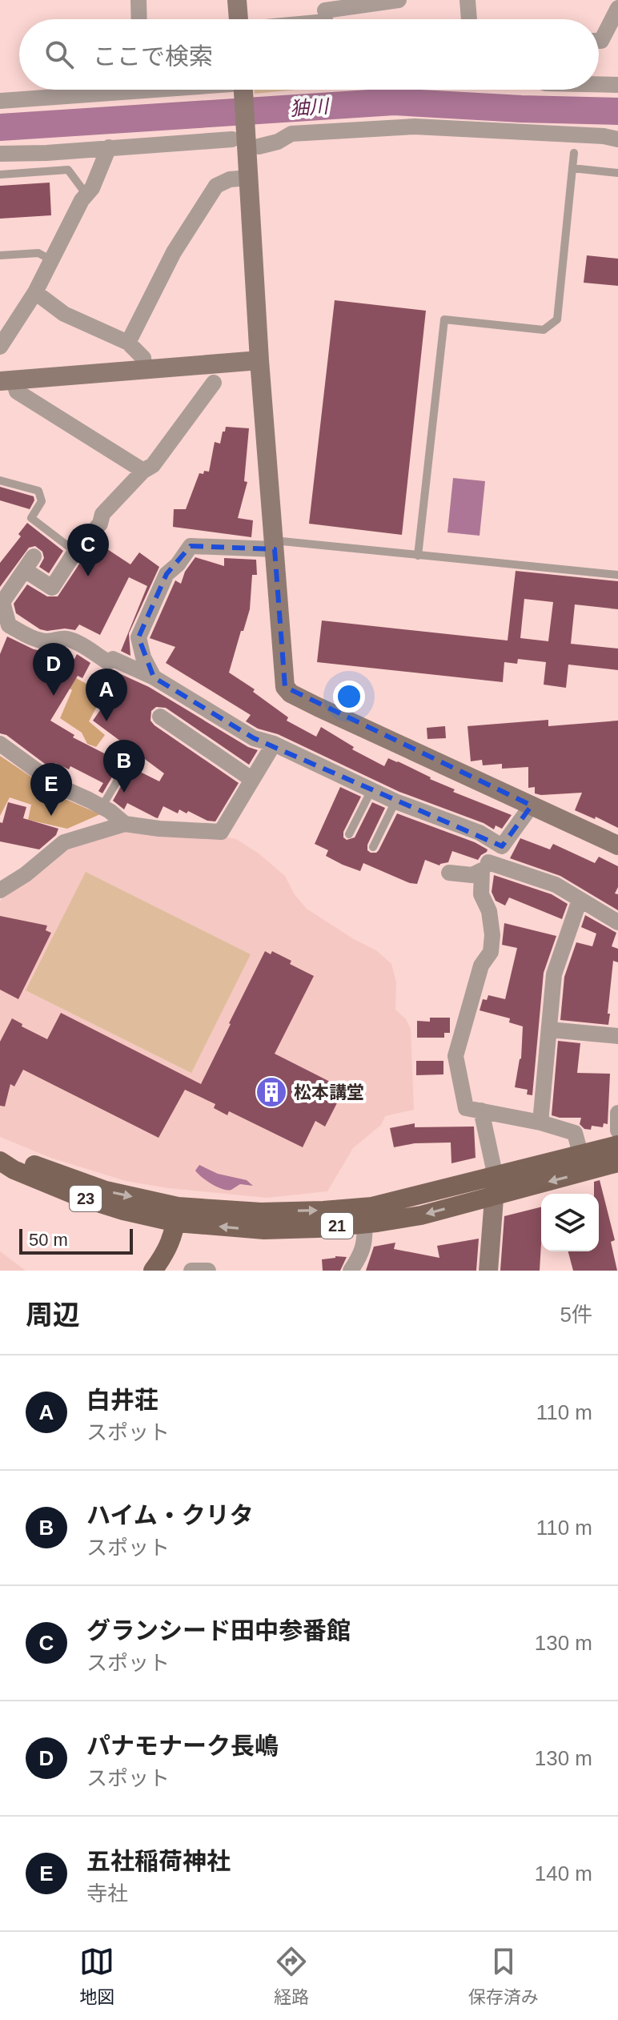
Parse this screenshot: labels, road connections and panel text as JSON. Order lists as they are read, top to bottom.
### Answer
{
  "streets": {
    "main road": ["23", "21"]
  },
  "crossings": [
    ["23", "21"]
  ],
  "water": ["㹨川"],
  "places": {
    "building": ["松本講堂"]
  },
  "scale_bar": "50 m",
  "page": {
    "search": "ここで検索",
    "pins": [
      "C",
      "D",
      "A",
      "B",
      "E"
    ],
    "scale": "50 m",
    "heading": ["周辺", "5件"],
    "list": [
      {
        "mark": "A",
        "name": "白井荘",
        "note": "スポット",
        "value": "110 m"
      },
      {
        "mark": "B",
        "name": "ハイム・クリタ",
        "note": "スポット",
        "value": "110 m"
      },
      {
        "mark": "C",
        "name": "グランシード田中参番館",
        "note": "スポット",
        "value": "130 m"
      },
      {
        "mark": "D",
        "name": "パナモナーク長嶋",
        "note": "スポット",
        "value": "130 m"
      },
      {
        "mark": "E",
        "name": "五社稲荷神社",
        "note": "寺社",
        "value": "140 m"
      }
    ],
    "nav": ["地図", "経路", "保存済み"]
  }
}
